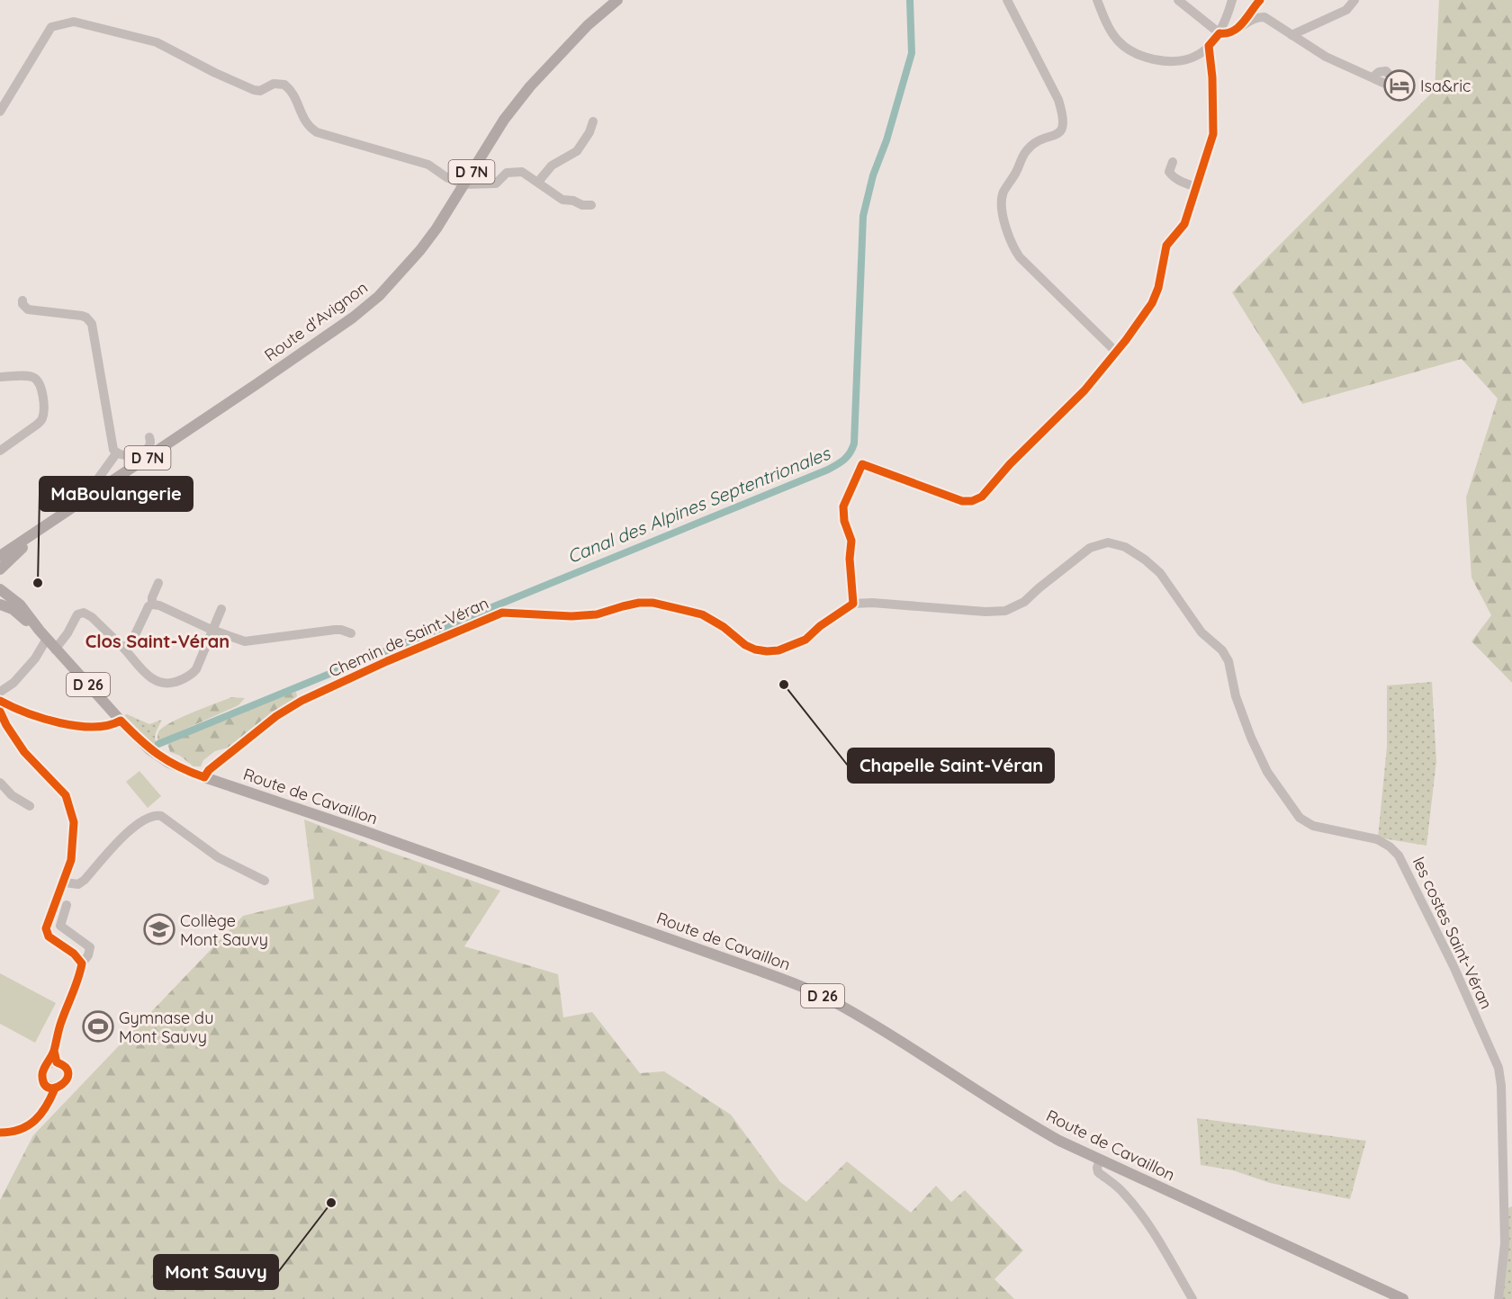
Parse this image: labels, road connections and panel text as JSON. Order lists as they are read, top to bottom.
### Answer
{
  "streets": {
    "main road": [
      "D 7N",
      "Route d'Avignon",
      "D 26",
      "Route de Cavaillon"
    ],
    "street": ["Chemin de Saint-Véran", "les costes Saint-Véran"]
  },
  "crossings": [
    ["Chemin de Saint-Véran", "Route de Cavaillon"],
    ["Chemin de Saint-Véran", "les costes Saint-Véran"]
  ],
  "districts": ["Clos Saint-Véran"],
  "water": ["Canal des Alpines Septentrionales"],
  "places": {
    "hotel": ["Isa&ric"],
    "other": ["MaBoulangerie", "Chapelle Saint-Véran", "Mont Sauvy"],
    "school or university": ["Collège Mont Sauvy"],
    "sports": ["Gymnase du Mont Sauvy"]
  }
}
